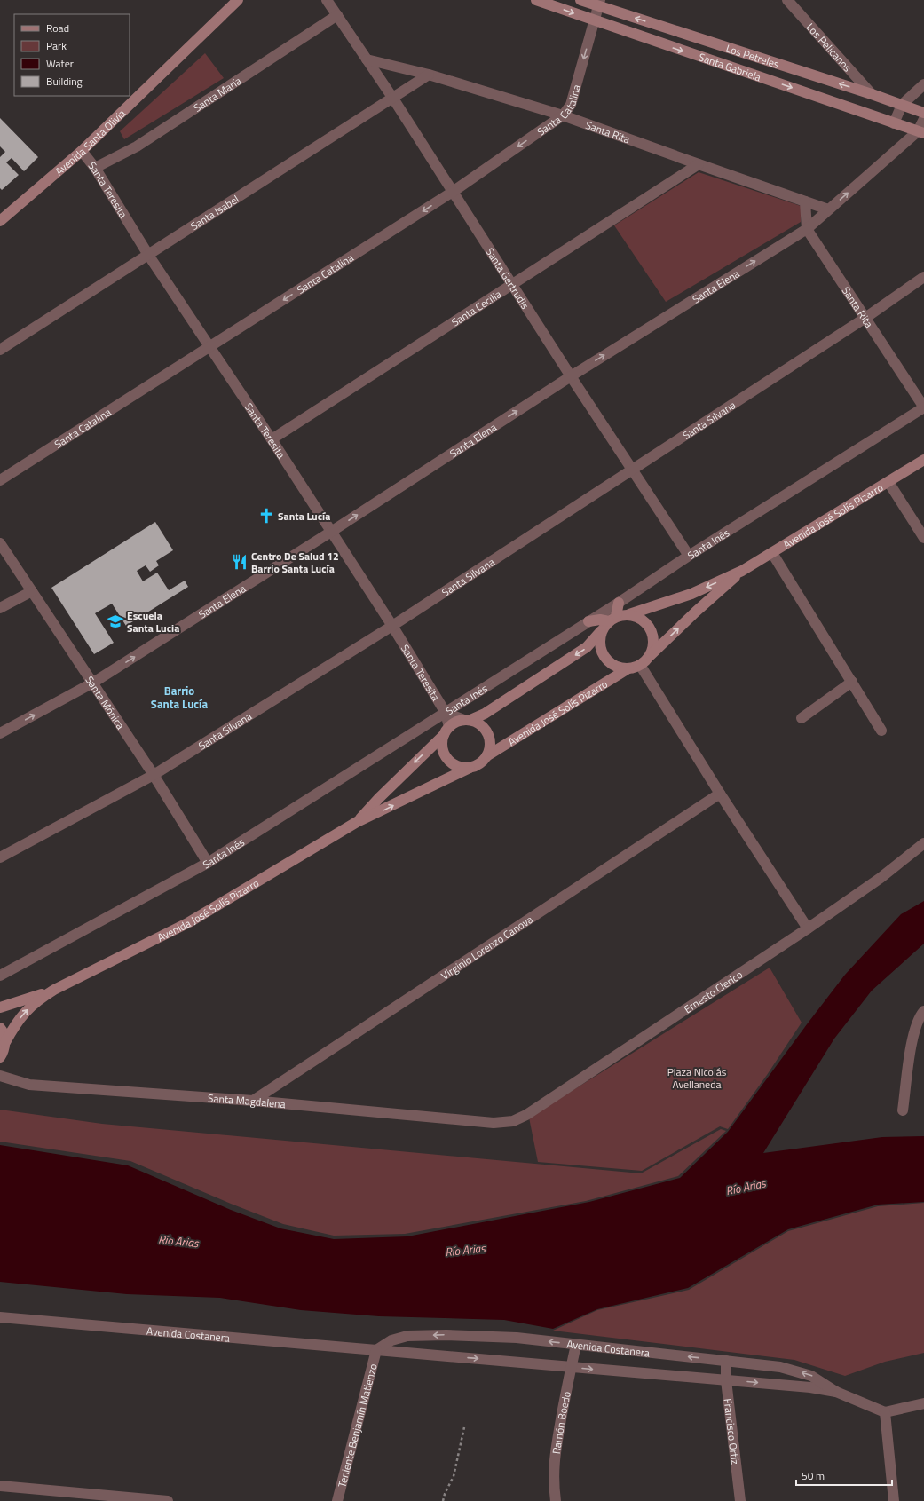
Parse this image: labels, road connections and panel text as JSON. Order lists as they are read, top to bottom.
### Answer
{
  "streets": {
    "main road": [
      "Los Petreles",
      "Santa Gabriela",
      "Avenida Santa Olivia",
      "Avenida José Solís Pizarro"
    ],
    "street": [
      "Los Pelicanos",
      "Santa María",
      "Santa Catalina",
      "Santa Rita",
      "Santa Teresita",
      "Santa Isabel",
      "Santa Gertrudis",
      "Santa Elena",
      "Santa Cecilia",
      "Santa Silvana",
      "Santa Inés",
      "Santa Mónica",
      "Virginio Lorenzo Canova",
      "Ernesto Clerico",
      "Santa Magdalena",
      "Avenida Costanera",
      "Ramón Boedo",
      "Teniente Benjamín Matienzo",
      "Francisco Ortíz"
    ]
  },
  "crossings": [
    ["Los Pelicanos", "Los Petreles"],
    ["Los Petreles", "Santa Catalina"],
    ["Santa Gabriela", "Santa Catalina"],
    ["Santa Gabriela", "Santa Elena"],
    ["Santa María", "Santa Teresita"],
    ["Santa María", "Santa Gertrudis"],
    ["Santa Catalina", "Santa Rita"],
    ["Santa Catalina", "Santa Teresita"],
    ["Santa Catalina", "Santa Gertrudis"],
    ["Santa Rita", "Santa Isabel"],
    ["Santa Rita", "Santa Gertrudis"],
    ["Santa Rita", "Santa Elena"],
    ["Santa Rita", "Santa Cecilia"],
    ["Santa Rita", "Santa Silvana"],
    ["Santa Rita", "Santa Inés"],
    ["Avenida Santa Olivia", "Santa Teresita"],
    ["Santa Teresita", "Santa Isabel"],
    ["Santa Teresita", "Santa Elena"],
    ["Santa Teresita", "Santa Cecilia"],
    ["Santa Teresita", "Santa Silvana"],
    ["Santa Teresita", "Avenida José Solís Pizarro"],
    ["Santa Teresita", "Santa Inés"],
    ["Santa Isabel", "Santa Gertrudis"],
    ["Santa Gertrudis", "Santa Elena"],
    ["Santa Gertrudis", "Santa Cecilia"],
    ["Santa Gertrudis", "Santa Silvana"],
    ["Santa Gertrudis", "Santa Inés"],
    ["Santa Elena", "Santa Mónica"],
    ["Santa Silvana", "Santa Mónica"],
    ["Avenida José Solís Pizarro", "Santa Inés"],
    ["Santa Inés", "Santa Mónica"],
    ["Virginio Lorenzo Canova", "Santa Magdalena"],
    ["Ernesto Clerico", "Santa Magdalena"],
    ["Avenida Costanera", "Ramón Boedo"],
    ["Avenida Costanera", "Teniente Benjamín Matienzo"],
    ["Avenida Costanera", "Francisco Ortíz"]
  ],
  "one_way": [
    "Los Petreles",
    "Santa Gabriela",
    "Santa Catalina",
    "Santa Elena"
  ],
  "districts": ["Barrio Santa Lucía"],
  "water": ["Río Arias"],
  "parks": ["Plaza Nicolás Avellaneda"],
  "places": {
    "church": ["Santa Lucía"],
    "restaurant": ["Centro De Salud 12 Barrio Santa Lucía"],
    "school or university": ["Escuela Santa Lucia"]
  },
  "legend": [
    "Road",
    "Park",
    "Water",
    "Building"
  ],
  "scale_bar": "50 m"
}
